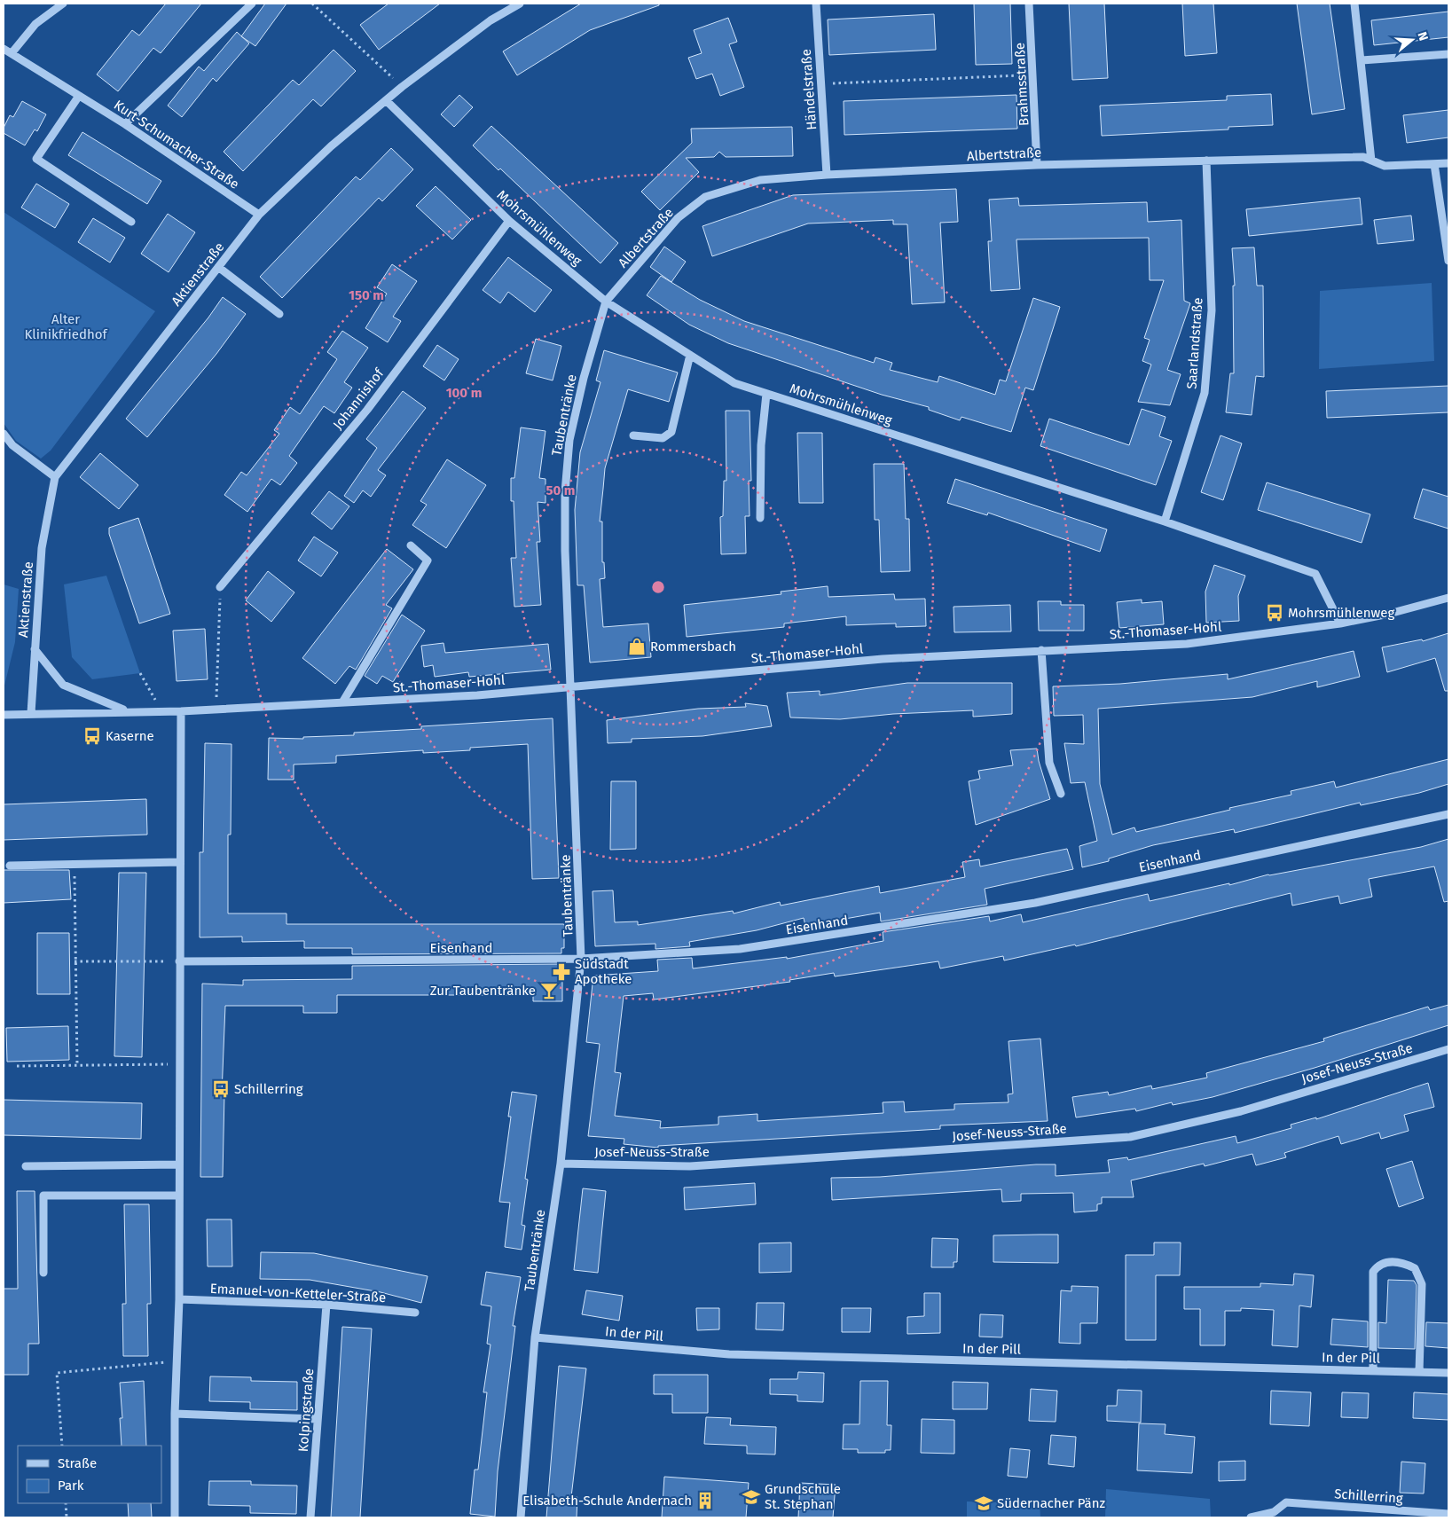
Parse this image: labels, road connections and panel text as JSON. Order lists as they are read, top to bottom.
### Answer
{
  "streets": {
    "street": [
      "Brahmsstraße",
      "Händelstraße",
      "Kurt-Schumacher-Straße",
      "Albertstraße",
      "Mohrsmühlenweg",
      "Aktienstraße",
      "Saarlandstraße",
      "Johannishof",
      "Taubentränke",
      "St.-Thomaser-Hohl",
      "Eisenhand",
      "Josef-Neuss-Straße",
      "Emanuel-von-Ketteler-Straße",
      "In der Pill",
      "Kolpingstraße",
      "Schillerring"
    ]
  },
  "crossings": [
    ["Brahmsstraße", "Albertstraße"],
    ["Händelstraße", "Albertstraße"],
    ["Kurt-Schumacher-Straße", "Aktienstraße"],
    ["Albertstraße", "Mohrsmühlenweg"],
    ["Albertstraße", "Saarlandstraße"],
    ["Albertstraße", "Taubentränke"],
    ["Mohrsmühlenweg", "Aktienstraße"],
    ["Mohrsmühlenweg", "Saarlandstraße"],
    ["Mohrsmühlenweg", "Johannishof"],
    ["Mohrsmühlenweg", "Taubentränke"],
    ["Mohrsmühlenweg", "St.-Thomaser-Hohl"],
    ["Aktienstraße", "St.-Thomaser-Hohl"],
    ["Taubentränke", "St.-Thomaser-Hohl"],
    ["Taubentränke", "Eisenhand"],
    ["Taubentränke", "Josef-Neuss-Straße"],
    ["Taubentränke", "In der Pill"],
    ["Emanuel-von-Ketteler-Straße", "Kolpingstraße"]
  ],
  "parks": ["Alter Klinikfriedhof"],
  "places": {
    "bus stop": ["Mohrsmühlenweg", "Kaserne", "Schillerring"],
    "shop": ["Rommersbach"],
    "pharmacy": ["Südstadt Apotheke"],
    "bar": ["Zur Taubentränke"],
    "school or university": ["Grundschule St. Stephan", "Südernacher Pänz"],
    "building": ["Elisabeth-Schule Andernach"]
  },
  "legend": ["Straße", "Park"],
  "north": "right",
  "rings": ["150 m", "100 m", "50 m"]
}
